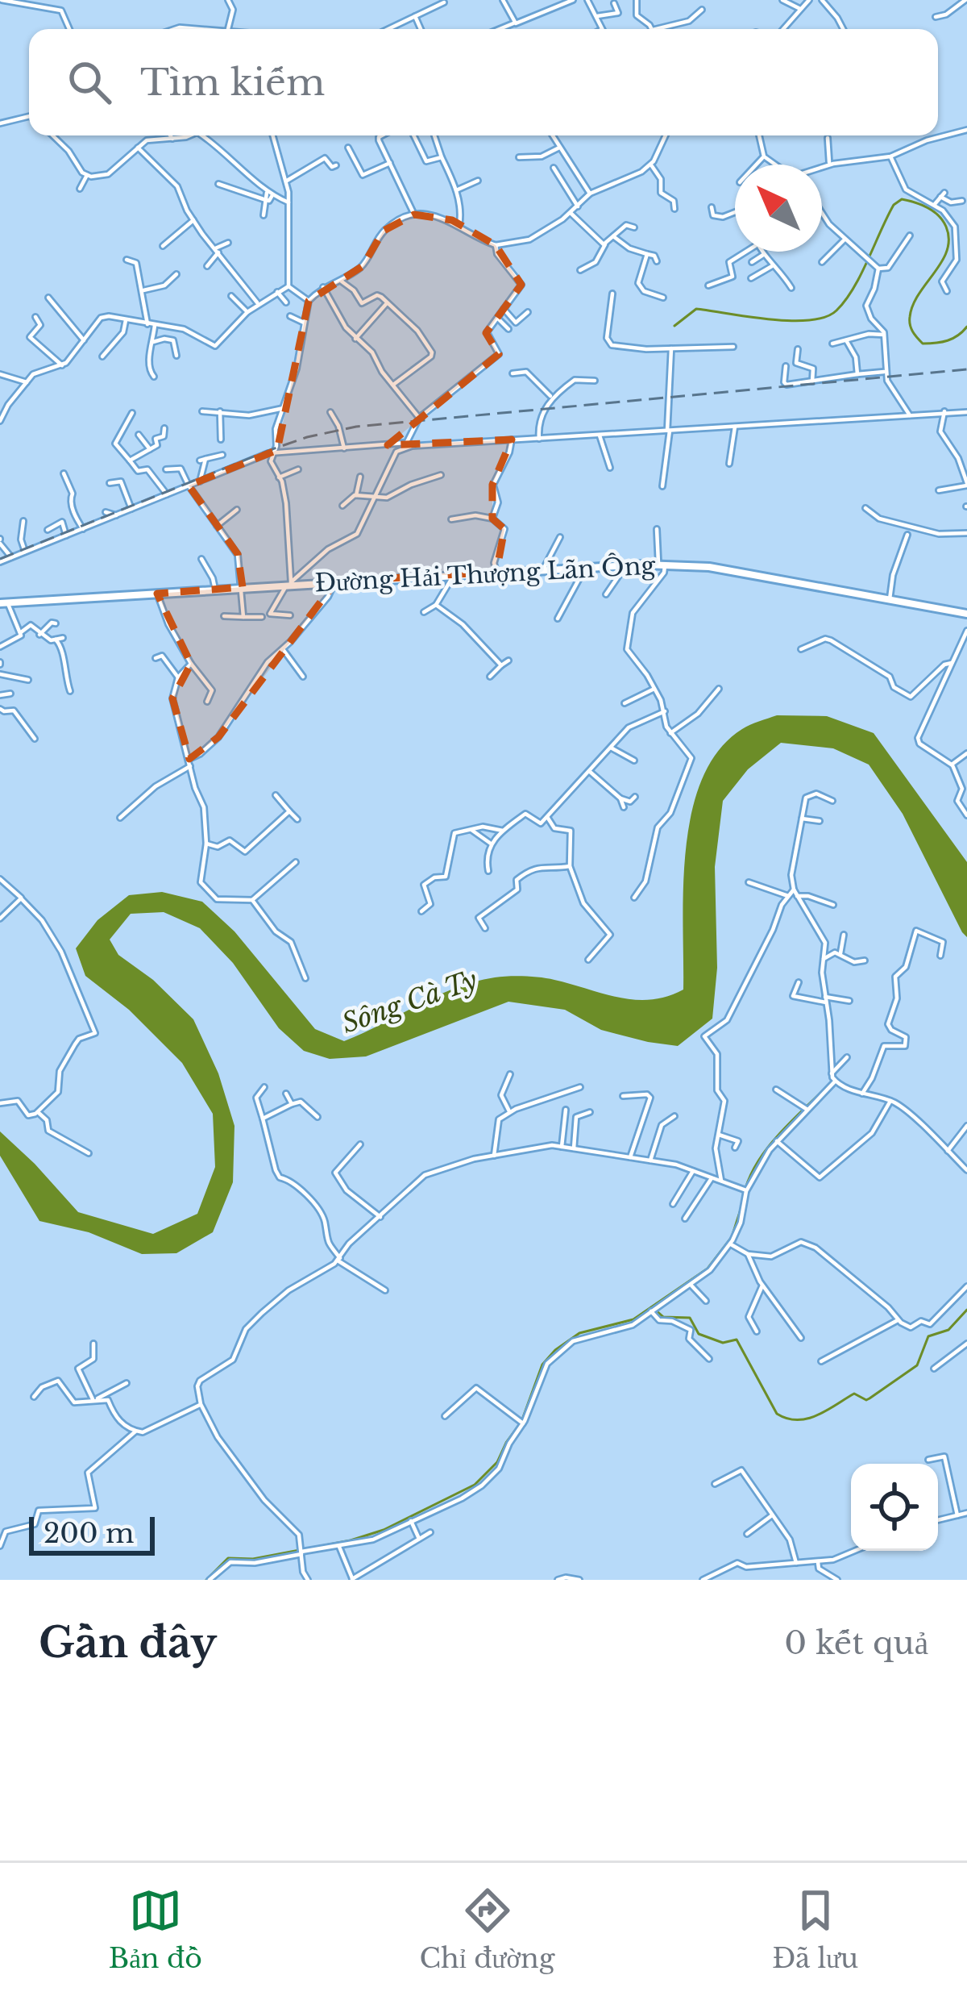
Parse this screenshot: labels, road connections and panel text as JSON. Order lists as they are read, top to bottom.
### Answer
{
  "streets": {
    "street": ["Đường Hải Thượng Lãn Ông"]
  },
  "water": ["Sông Cà Ty"],
  "scale_bar": "200 m",
  "north": "top left",
  "page": {
    "search": "Tìm kiếm",
    "scale": "200 m",
    "heading": ["Gần đây", "0 kết quả"],
    "nav": ["Bản đồ", "Chỉ đường", "Đã lưu"]
  }
}
